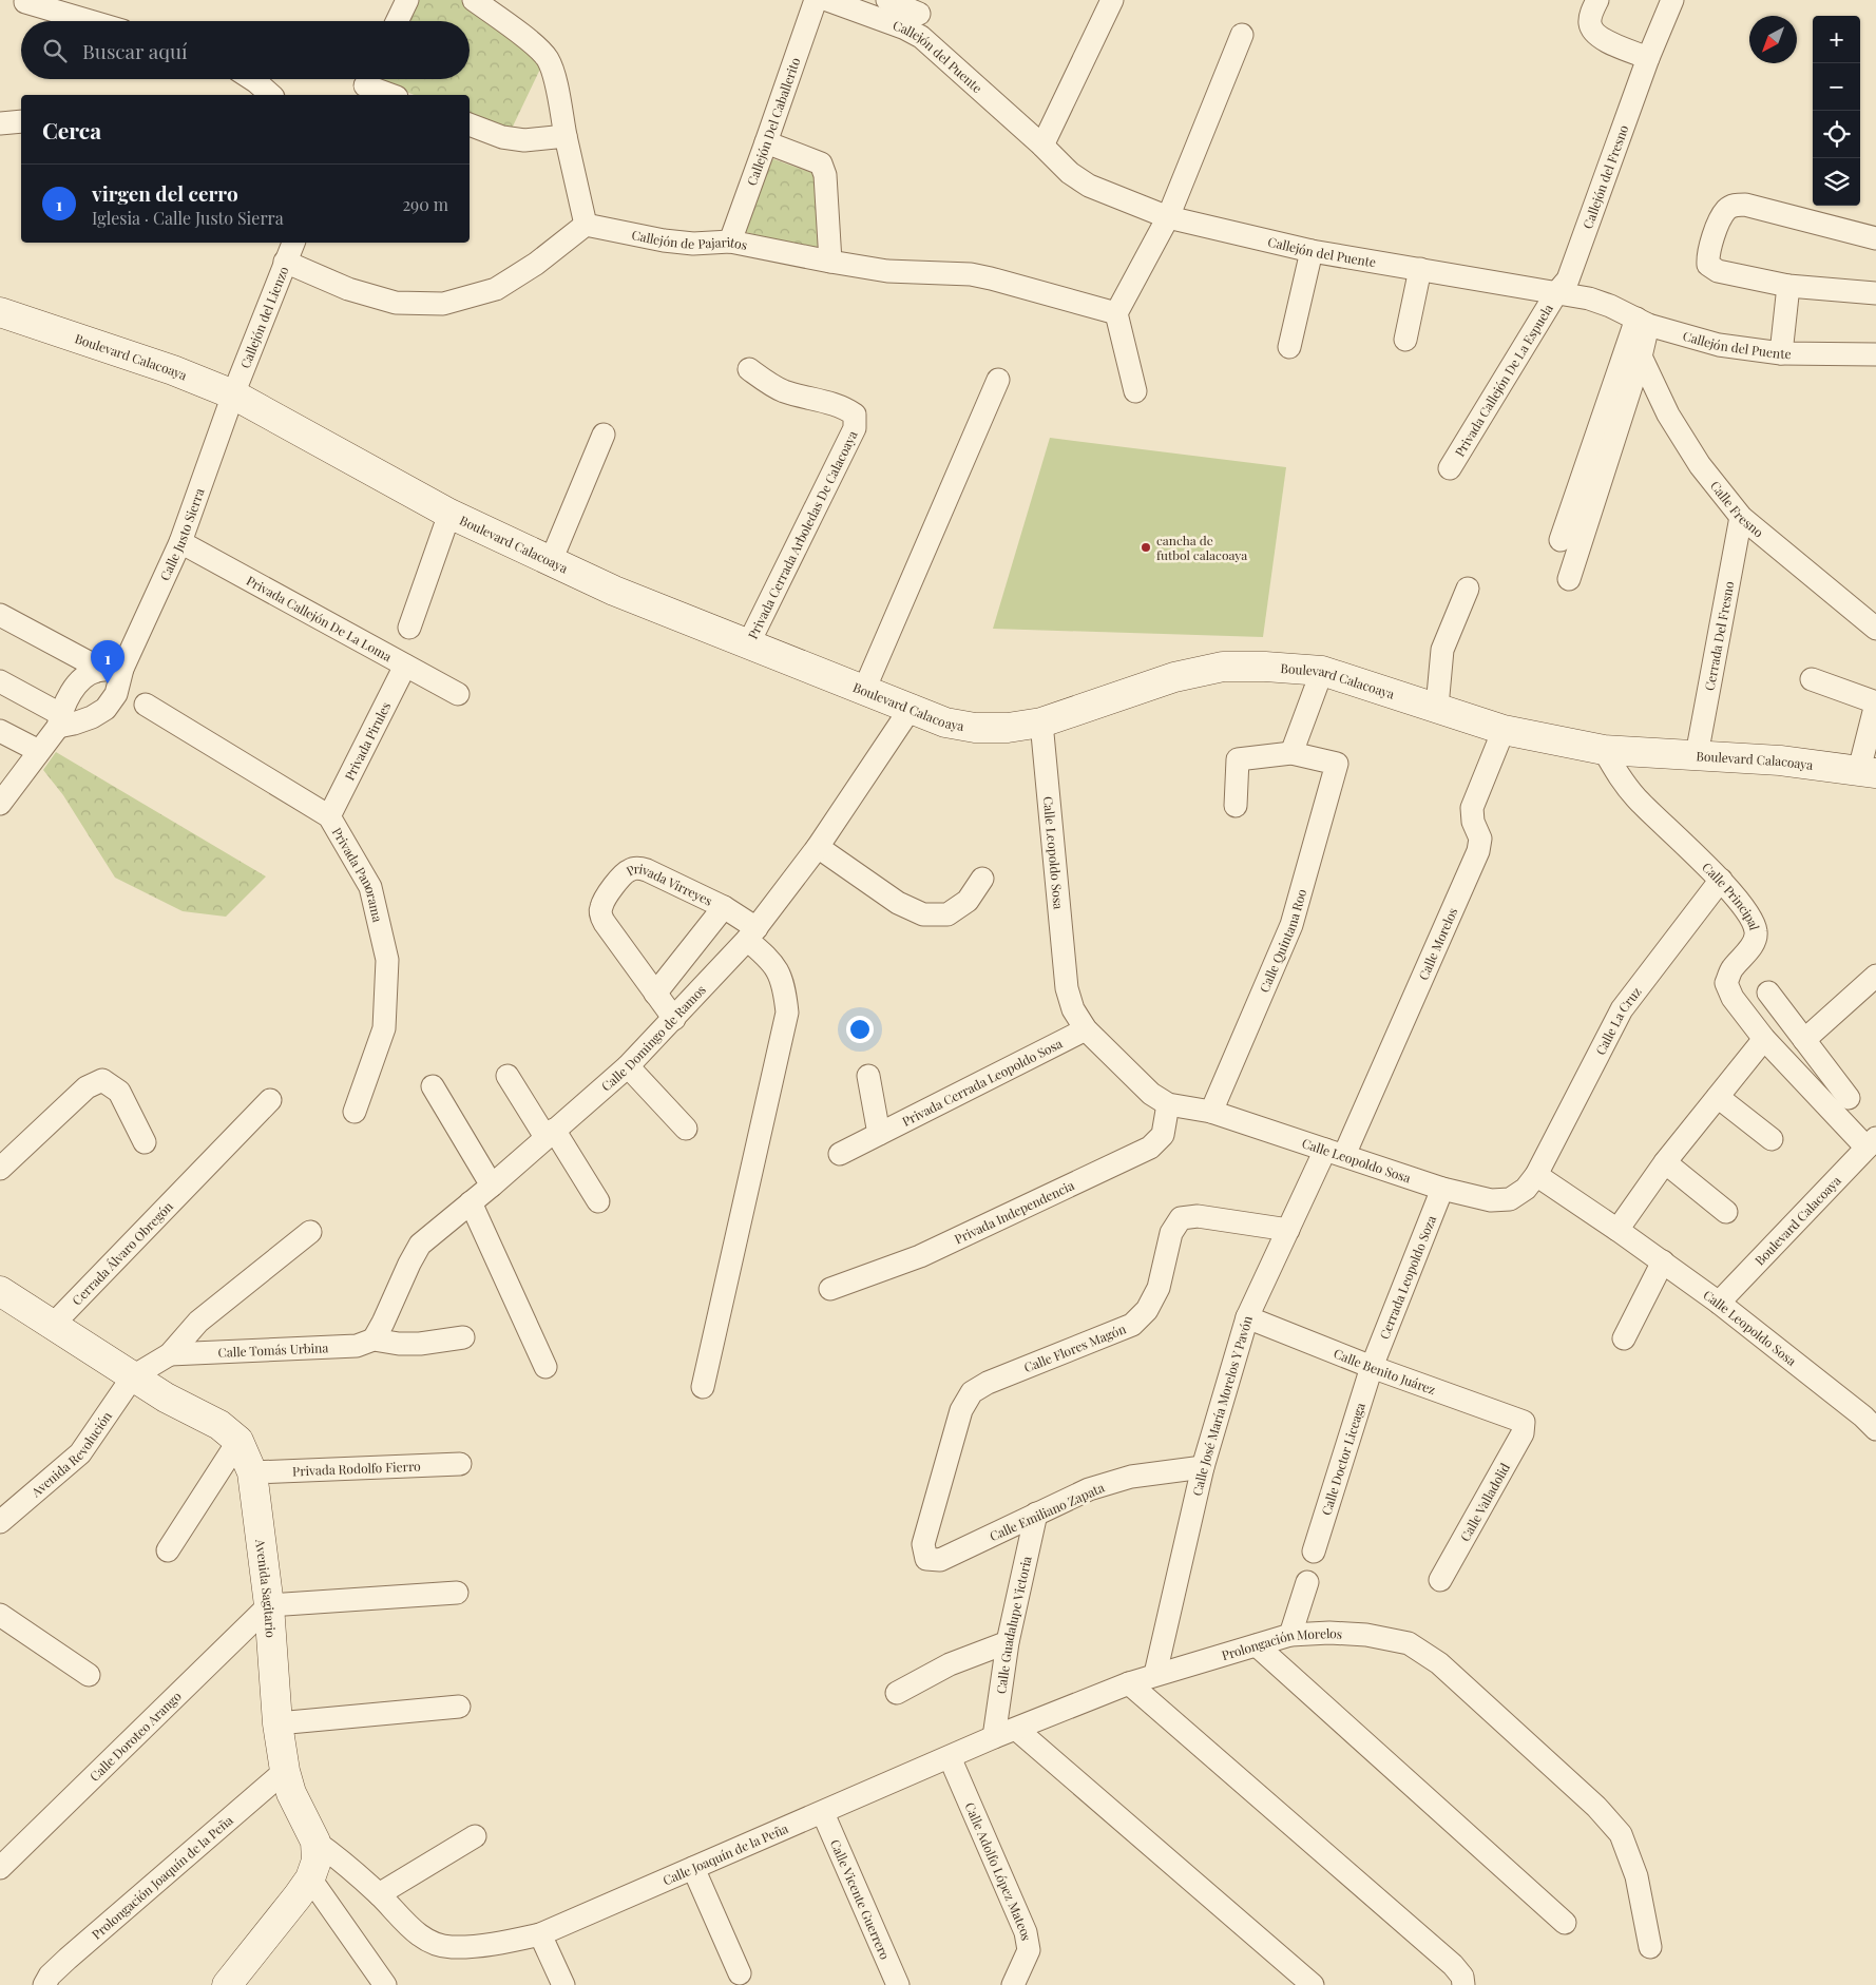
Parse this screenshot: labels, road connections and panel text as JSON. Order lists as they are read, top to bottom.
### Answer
{
  "streets": {
    "street": [
      "Callejón del Puente",
      "Callejón Del Caballerito",
      "Callejón del Fresno",
      "Callejón de Pajaritos",
      "Callejón del Lienzo",
      "Boulevard Calacoaya",
      "Privada Callejón De La Espuela",
      "Calle Fresno",
      "Calle Justo Sierra",
      "Privada Cerrada Arboledas De Calacoaya",
      "Privada Callejón De La Loma",
      "Cerrada Del Fresno",
      "Privada Pirules",
      "Calle Leopoldo Sosa",
      "Privada Panorama",
      "Privada Virreyes",
      "Calle Principal",
      "Calle Quintana Roo",
      "Calle Morelos",
      "Calle La Cruz",
      "Calle Domingo de Ramos",
      "Privada Cerrada Leopoldo Sosa",
      "Privada Independencia",
      "Cerrada Álvaro Obregón",
      "Cerrada Leopoldo Soza",
      "Calle Flores Magón",
      "Calle Tomás Urbina",
      "Calle Benito Juárez",
      "Calle José María Morelos Y Pavón",
      "Avenida Revolución",
      "Calle Doctor Liceaga",
      "Privada Rodolfo Fierro",
      "Calle Valladolid",
      "Calle Emiliano Zapata",
      "Avenida Sagitario",
      "Calle Guadalupe Victoria",
      "Prolongación Morelos",
      "Calle Doroteo Arango",
      "Calle Joaquín de la Peña",
      "Calle Adolfo López Mateos",
      "Prolongación Joaquín de la Peña",
      "Calle Vicente Guerrero"
    ]
  },
  "crossings": [
    ["Callejón del Puente", "Callejón del Fresno"],
    ["Callejón del Puente", "Privada Callejón De La Espuela"],
    ["Callejón Del Caballerito", "Callejón de Pajaritos"],
    ["Callejón del Fresno", "Privada Callejón De La Espuela"],
    ["Callejón del Lienzo", "Boulevard Calacoaya"],
    ["Callejón del Lienzo", "Calle Justo Sierra"],
    ["Boulevard Calacoaya", "Calle Justo Sierra"],
    ["Boulevard Calacoaya", "Privada Cerrada Arboledas De Calacoaya"],
    ["Boulevard Calacoaya", "Cerrada Del Fresno"],
    ["Boulevard Calacoaya", "Calle Leopoldo Sosa"],
    ["Boulevard Calacoaya", "Calle Principal"],
    ["Boulevard Calacoaya", "Calle Morelos"],
    ["Boulevard Calacoaya", "Calle Domingo de Ramos"],
    ["Calle Fresno", "Cerrada Del Fresno"],
    ["Calle Justo Sierra", "Privada Callejón De La Loma"],
    ["Privada Callejón De La Loma", "Privada Pirules"],
    ["Privada Pirules", "Privada Panorama"],
    ["Calle Leopoldo Sosa", "Calle Quintana Roo"],
    ["Calle Leopoldo Sosa", "Calle Morelos"],
    ["Calle Leopoldo Sosa", "Calle La Cruz"],
    ["Calle Leopoldo Sosa", "Privada Cerrada Leopoldo Sosa"],
    ["Calle Leopoldo Sosa", "Privada Independencia"],
    ["Calle Leopoldo Sosa", "Cerrada Leopoldo Soza"],
    ["Calle Leopoldo Sosa", "Calle José María Morelos Y Pavón"],
    ["Privada Virreyes", "Calle Domingo de Ramos"],
    ["Calle Principal", "Calle La Cruz"],
    ["Calle Morelos", "Calle José María Morelos Y Pavón"],
    ["Calle Domingo de Ramos", "Calle Tomás Urbina"],
    ["Cerrada Álvaro Obregón", "Avenida Sagitario"],
    ["Cerrada Leopoldo Soza", "Calle Benito Juárez"],
    ["Cerrada Leopoldo Soza", "Calle Doctor Liceaga"],
    ["Calle Flores Magón", "Calle José María Morelos Y Pavón"],
    ["Calle Flores Magón", "Calle Emiliano Zapata"],
    ["Calle Benito Juárez", "Calle José María Morelos Y Pavón"],
    ["Calle Benito Juárez", "Calle Doctor Liceaga"],
    ["Calle Benito Juárez", "Calle Valladolid"],
    ["Calle José María Morelos Y Pavón", "Calle Emiliano Zapata"],
    ["Calle José María Morelos Y Pavón", "Prolongación Morelos"],
    ["Calle José María Morelos Y Pavón", "Calle Joaquín de la Peña"],
    ["Avenida Revolución", "Avenida Sagitario"],
    ["Privada Rodolfo Fierro", "Avenida Sagitario"],
    ["Calle Emiliano Zapata", "Calle Guadalupe Victoria"],
    ["Avenida Sagitario", "Calle Doroteo Arango"],
    ["Avenida Sagitario", "Calle Joaquín de la Peña"],
    ["Avenida Sagitario", "Prolongación Joaquín de la Peña"],
    ["Calle Guadalupe Victoria", "Calle Joaquín de la Peña"],
    ["Prolongación Morelos", "Calle Joaquín de la Peña"],
    ["Calle Joaquín de la Peña", "Calle Adolfo López Mateos"],
    ["Calle Joaquín de la Peña", "Calle Vicente Guerrero"]
  ],
  "places": ["cancha de futbol calacoaya"],
  "north": "bottom left",
  "page": {
    "map_buttons": ["+", "−"],
    "search": "Buscar aquí",
    "heading": "Cerca",
    "list": [
      {
        "mark": "1",
        "name": "virgen del cerro",
        "note": "Iglesia · Calle Justo Sierra",
        "value": "290 m"
      }
    ],
    "pins": "1"
  }
}
